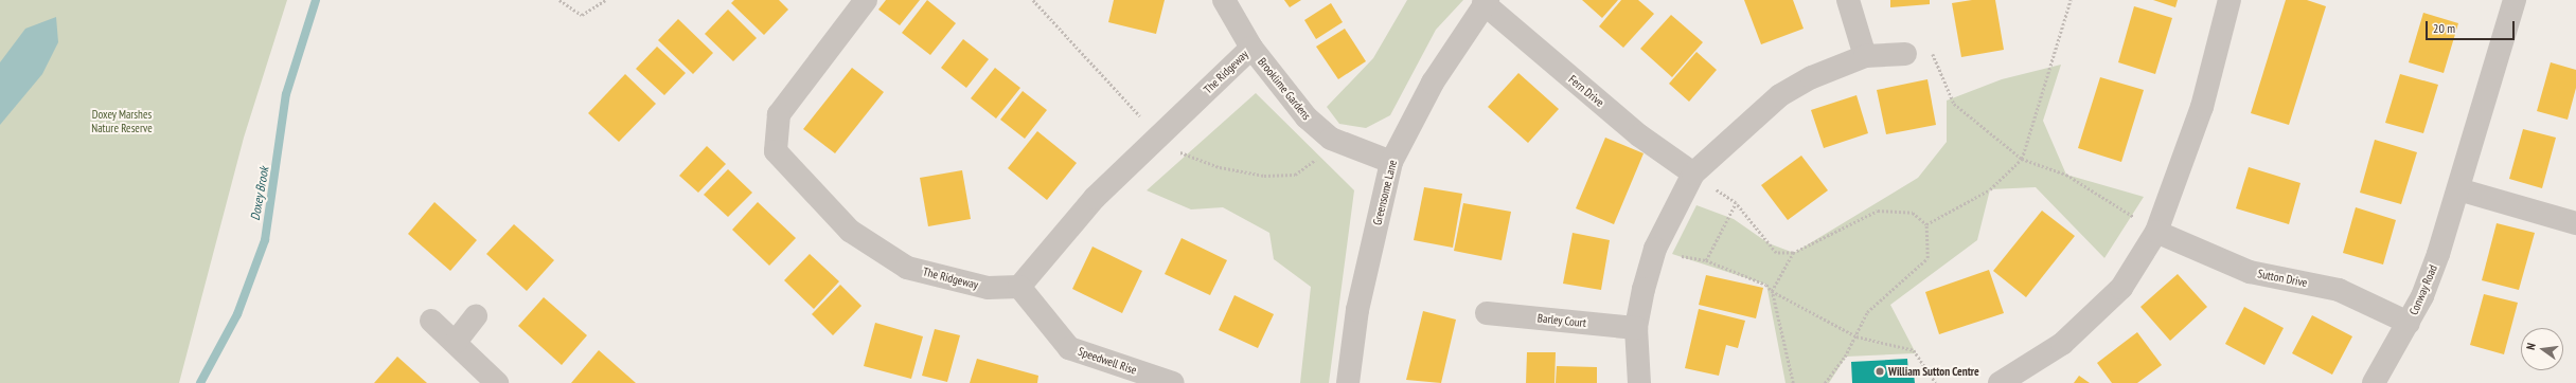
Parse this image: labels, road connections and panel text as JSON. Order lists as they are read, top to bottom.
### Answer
{
  "streets": {
    "street": [
      "The Ridgeway",
      "Brooklime Gardens",
      "Fern Drive",
      "Greensome Lane",
      "Sutton Drive",
      "Conway Road",
      "Barley Court",
      "Speedwell Rise"
    ]
  },
  "crossings": [
    ["The Ridgeway", "Brooklime Gardens"],
    ["The Ridgeway", "Speedwell Rise"],
    ["Brooklime Gardens", "Greensome Lane"],
    ["Fern Drive", "Greensome Lane"],
    ["Sutton Drive", "Conway Road"]
  ],
  "water": ["Doxey Brook"],
  "parks": ["Doxey Marshes Nature Reserve"],
  "places": ["William Sutton Centre"],
  "scale_bar": "20 m",
  "north": "left"
}
